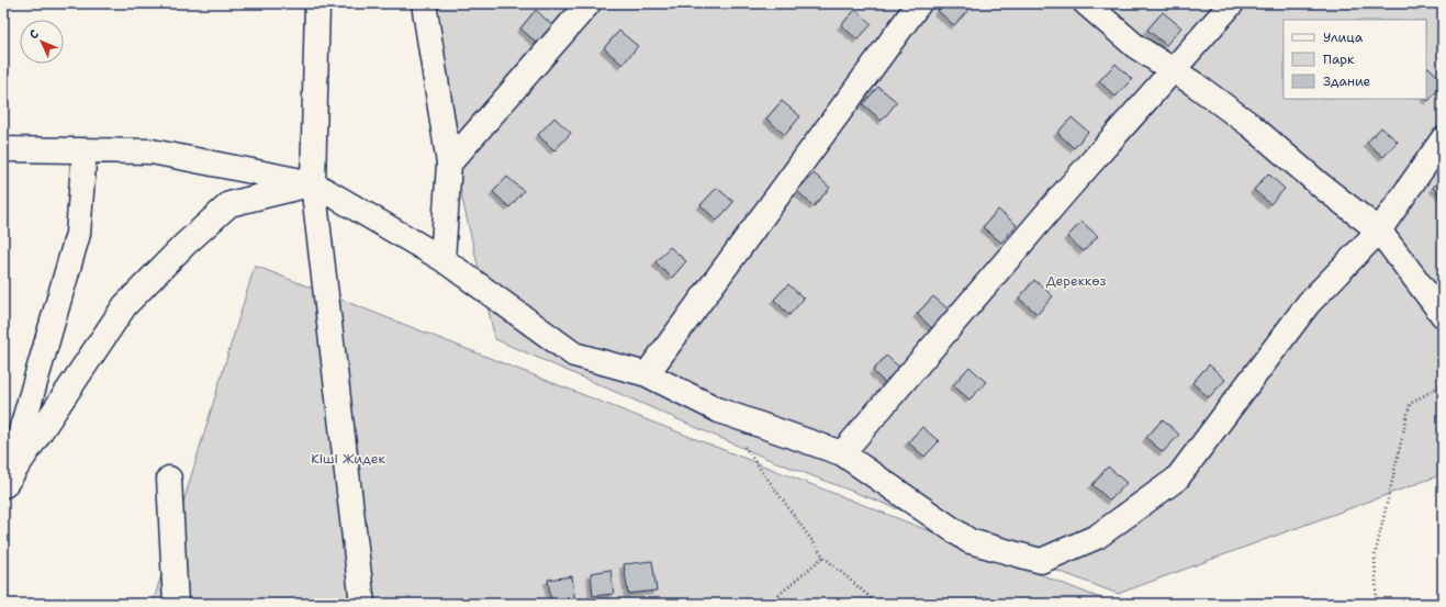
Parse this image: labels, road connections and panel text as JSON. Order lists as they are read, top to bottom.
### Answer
{
  "parks": ["Дереккөз", "Кіші Жидек"],
  "legend": ["Улица", "Парк", "Здание"],
  "north": "top left"
}
